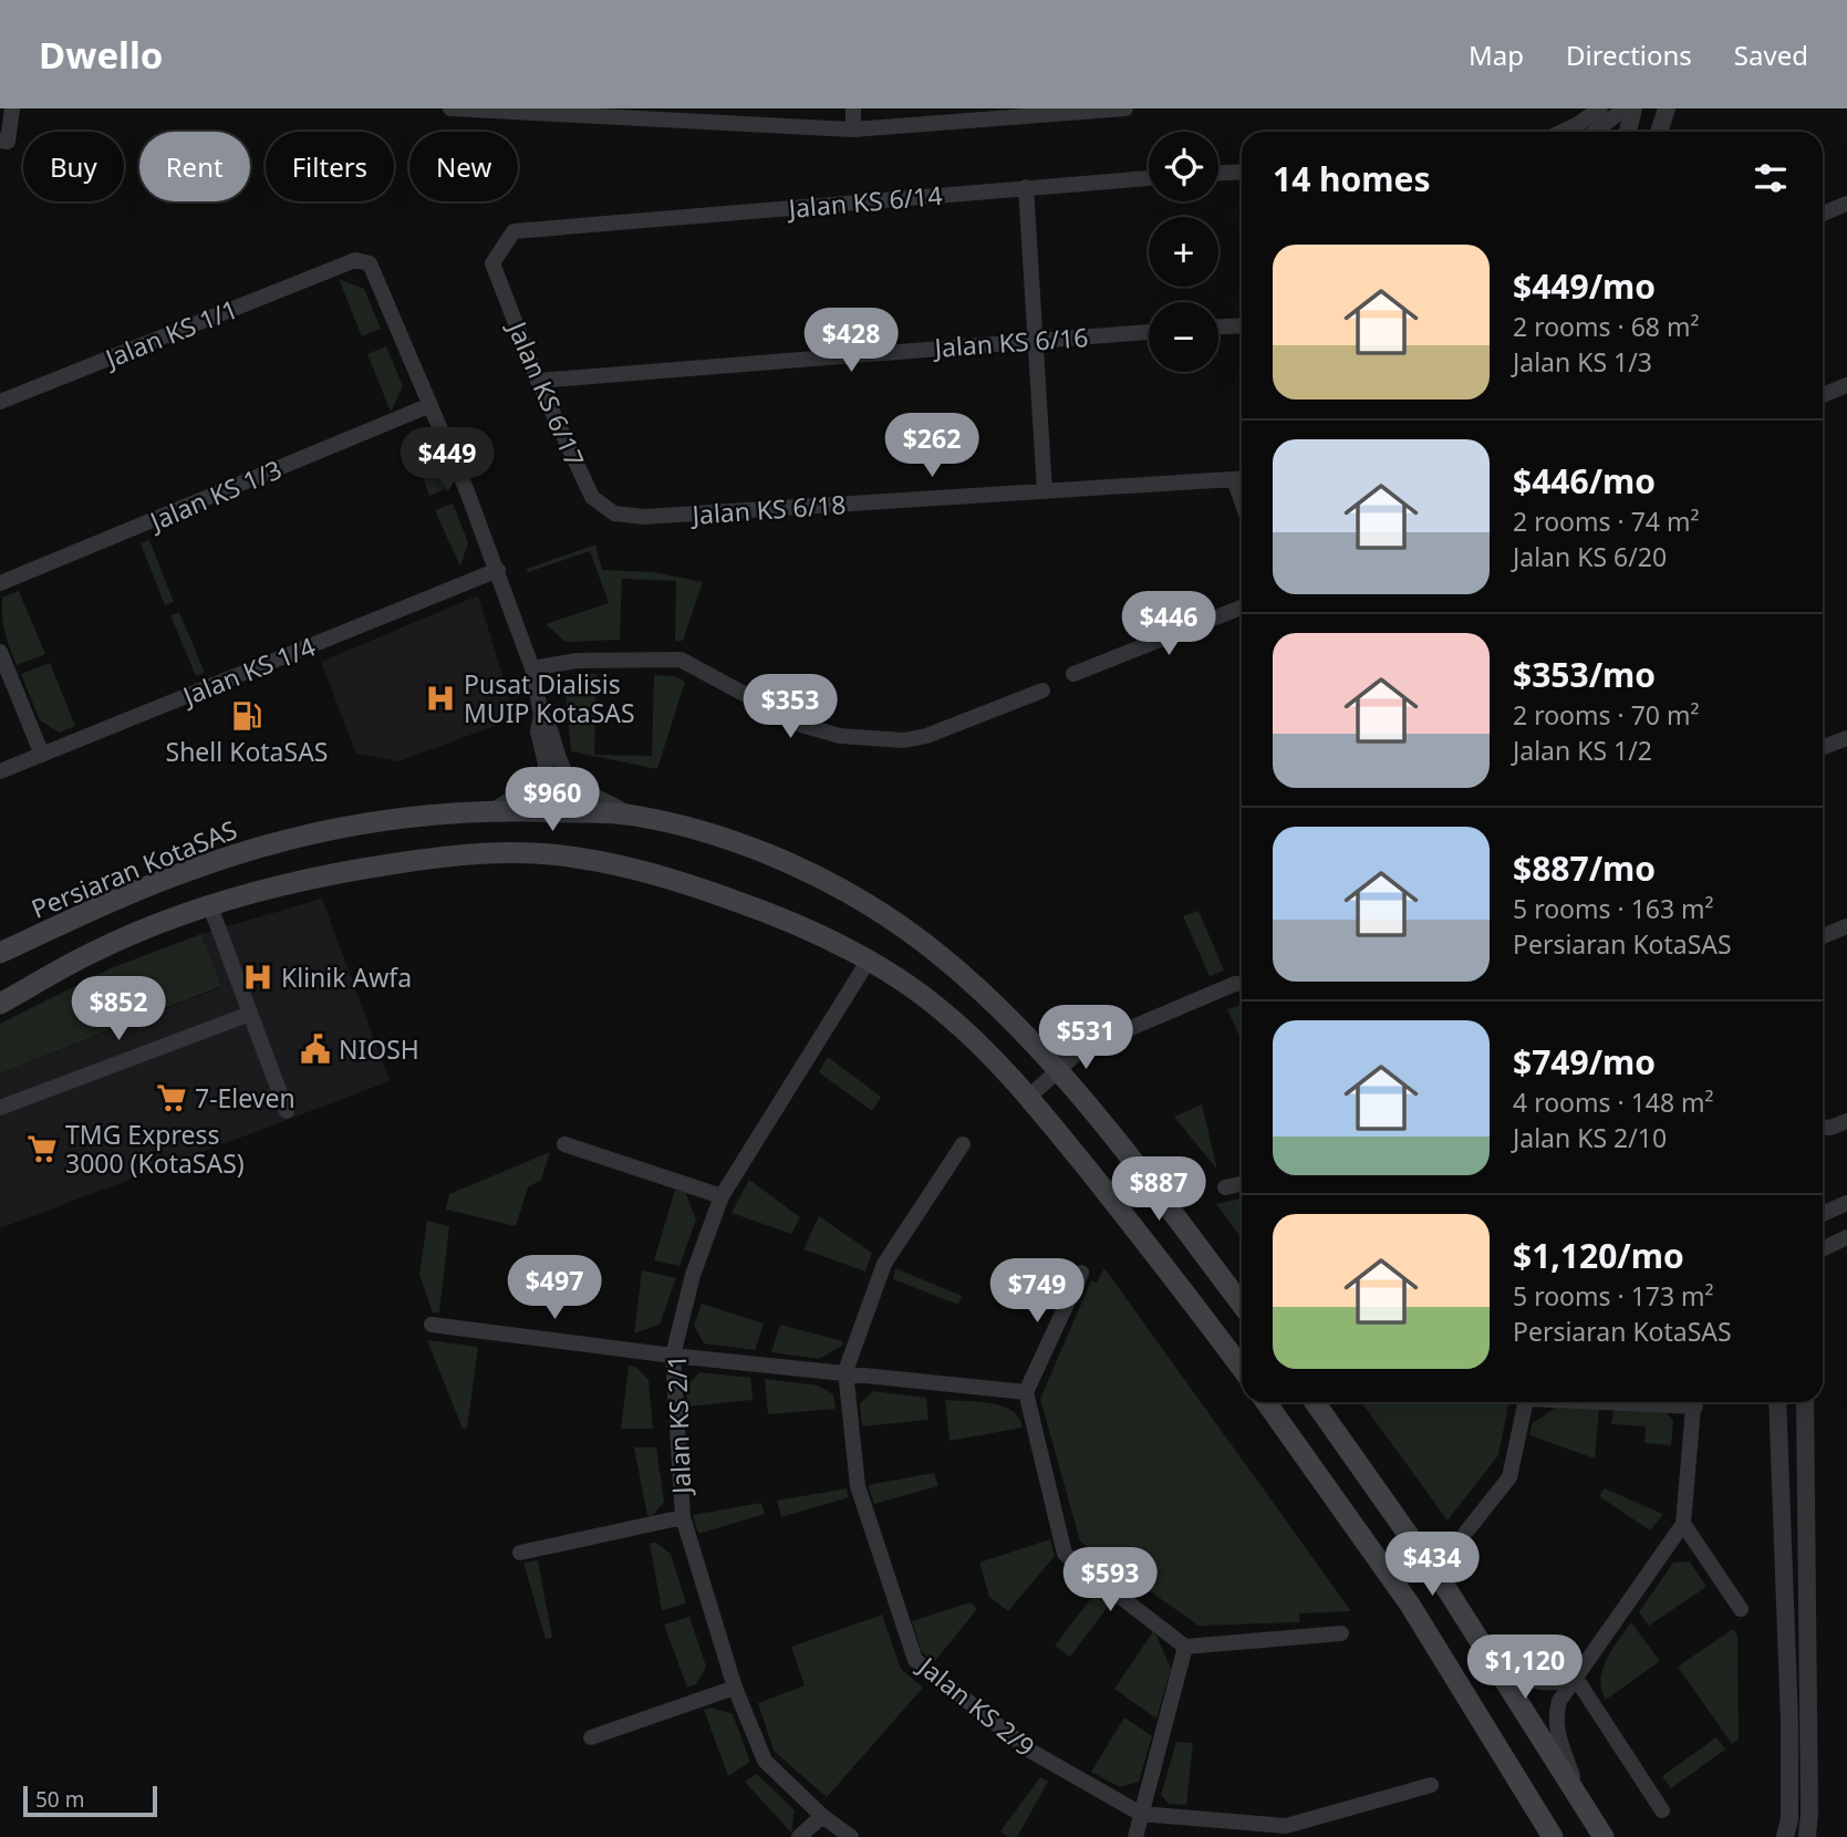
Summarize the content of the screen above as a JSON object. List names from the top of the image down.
{
  "streets": {
    "main road": ["Persiaran KotaSAS"],
    "street": [
      "Jalan KS 6/14",
      "Jalan KS 1/1",
      "Jalan KS 6/16",
      "Jalan KS 6/17",
      "Jalan KS 1/3",
      "Jalan KS 6/18",
      "Jalan KS 1/4",
      "Jalan KS 2/1",
      "Jalan KS 2/9"
    ]
  },
  "crossings": [
    ["Jalan KS 6/14", "Jalan KS 6/17"],
    ["Jalan KS 1/1", "Jalan KS 1/3"],
    ["Jalan KS 6/16", "Jalan KS 6/17"],
    ["Jalan KS 6/17", "Jalan KS 6/18"]
  ],
  "places": {
    "hospital": ["Pusat Dialisis MUIP KotaSAS", "Klinik Awfa"],
    "fuel station": ["Shell KotaSAS"],
    "public building": ["NIOSH"],
    "supermarket": ["7-Eleven", "TMG Express 3000 (KotaSAS)"]
  },
  "scale_bar": "50 m",
  "page": {
    "header": "Dwello",
    "nav": ["Map", "Directions", "Saved"],
    "map_buttons": ["+", "−"],
    "chip": [
      "Buy",
      "Rent",
      "Filters",
      "New"
    ],
    "heading": "14 homes",
    "list": [
      {
        "name": "$449/mo",
        "note": "2 rooms · 68 m² · Jalan KS 1/3"
      },
      {
        "name": "$446/mo",
        "note": "2 rooms · 74 m² · Jalan KS 6/20"
      },
      {
        "name": "$353/mo",
        "note": "2 rooms · 70 m² · Jalan KS 1/2"
      },
      {
        "name": "$887/mo",
        "note": "5 rooms · 163 m² · Persiaran KotaSAS"
      },
      {
        "name": "$749/mo",
        "note": "4 rooms · 148 m² · Jalan KS 2/10"
      },
      {
        "name": "$1,120/mo",
        "note": "5 rooms · 173 m² · Persiaran KotaSAS"
      }
    ],
    "price": [
      "$428",
      "$262",
      "$449",
      "$446",
      "$353",
      "$960",
      "$852",
      "$531",
      "$887",
      "$497",
      "$749",
      "$434",
      "$593",
      "$1,120"
    ],
    "scale": "50 m"
  }
}
